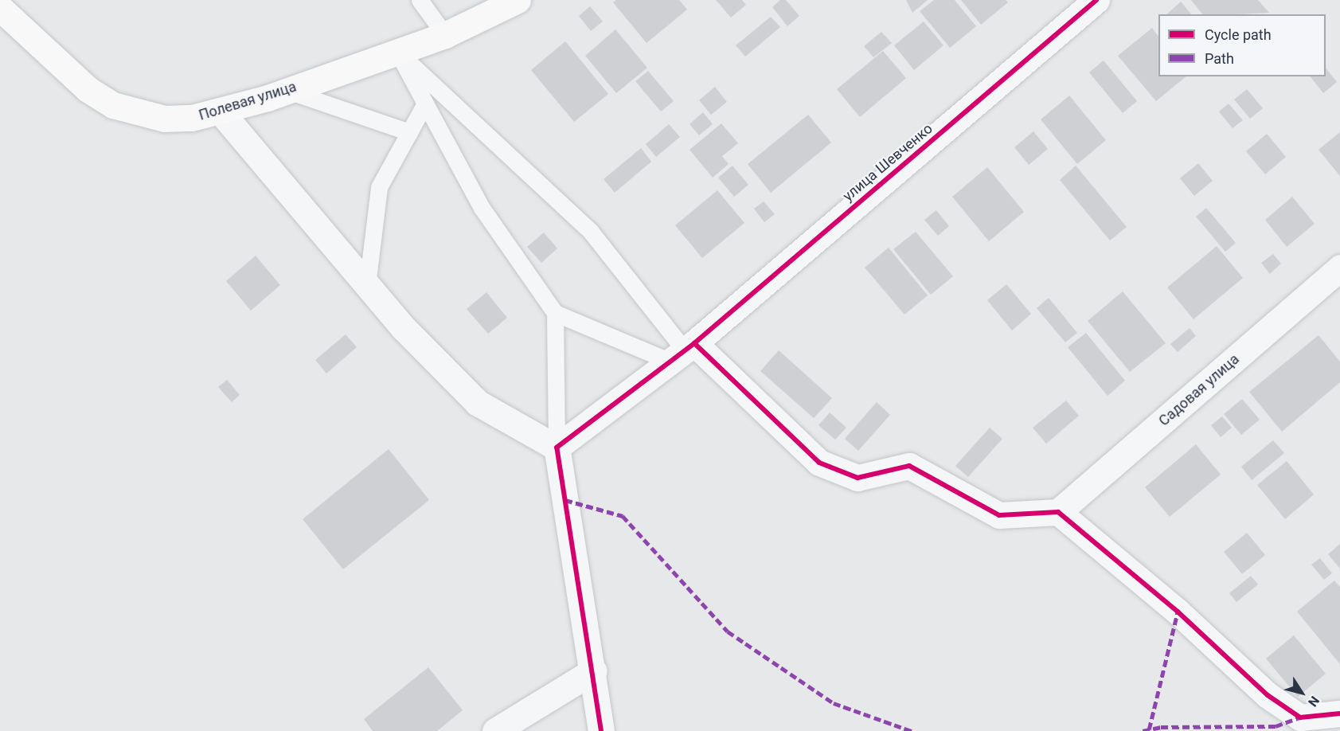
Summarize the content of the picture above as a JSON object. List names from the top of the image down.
{
  "streets": {
    "street": ["Полевая улица", "улица Шевченко", "Садовая улица"]
  },
  "legend": ["Cycle path", "Path"],
  "north": "bottom right"
}
